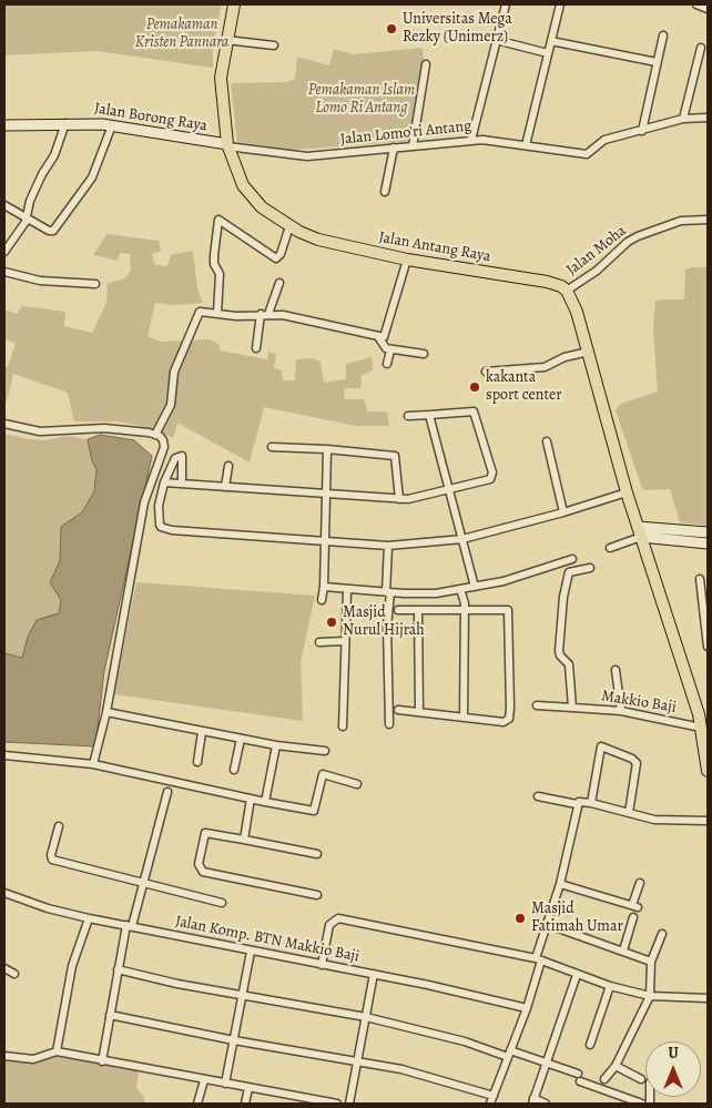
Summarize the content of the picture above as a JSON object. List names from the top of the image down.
{
  "streets": {
    "main road": ["Jalan Borong Raya", "Jalan Antang Raya"],
    "street": [
      "Jalan Lomo'ri Antang",
      "Jalan Moha",
      "Makkio Baji",
      "Jalan Komp. BTN Makkio Baji"
    ]
  },
  "crossings": [
    ["Jalan Borong Raya", "Jalan Lomo'ri Antang"],
    ["Jalan Borong Raya", "Jalan Antang Raya"],
    ["Jalan Lomo'ri Antang", "Jalan Antang Raya"],
    ["Jalan Antang Raya", "Jalan Moha"]
  ],
  "parks": ["Pemakaman Kristen Pannara", "Pemakaman Islam Lomo Ri Antang"],
  "places": [
    "Universitas Mega Rezky (Unimerz)",
    "kakanta sport center",
    "Masjid Nurul Hijrah",
    "Masjid Fatimah Umar"
  ],
  "north": "top"
}
